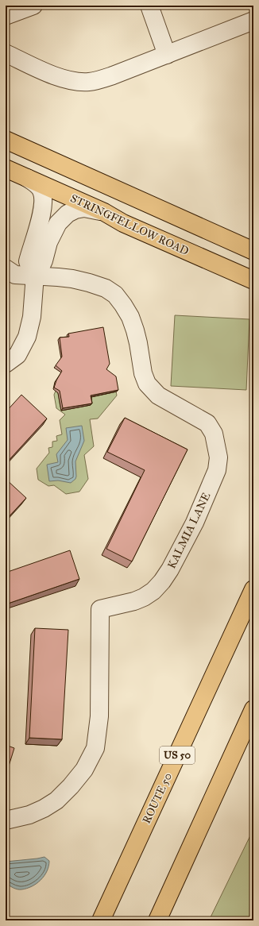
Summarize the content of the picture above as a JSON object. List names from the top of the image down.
{
  "streets": {
    "main road": ["STRINGFELLOW ROAD", "US 50", "ROUTE 50"],
    "street": ["KALMIA LANE"]
  }
}
